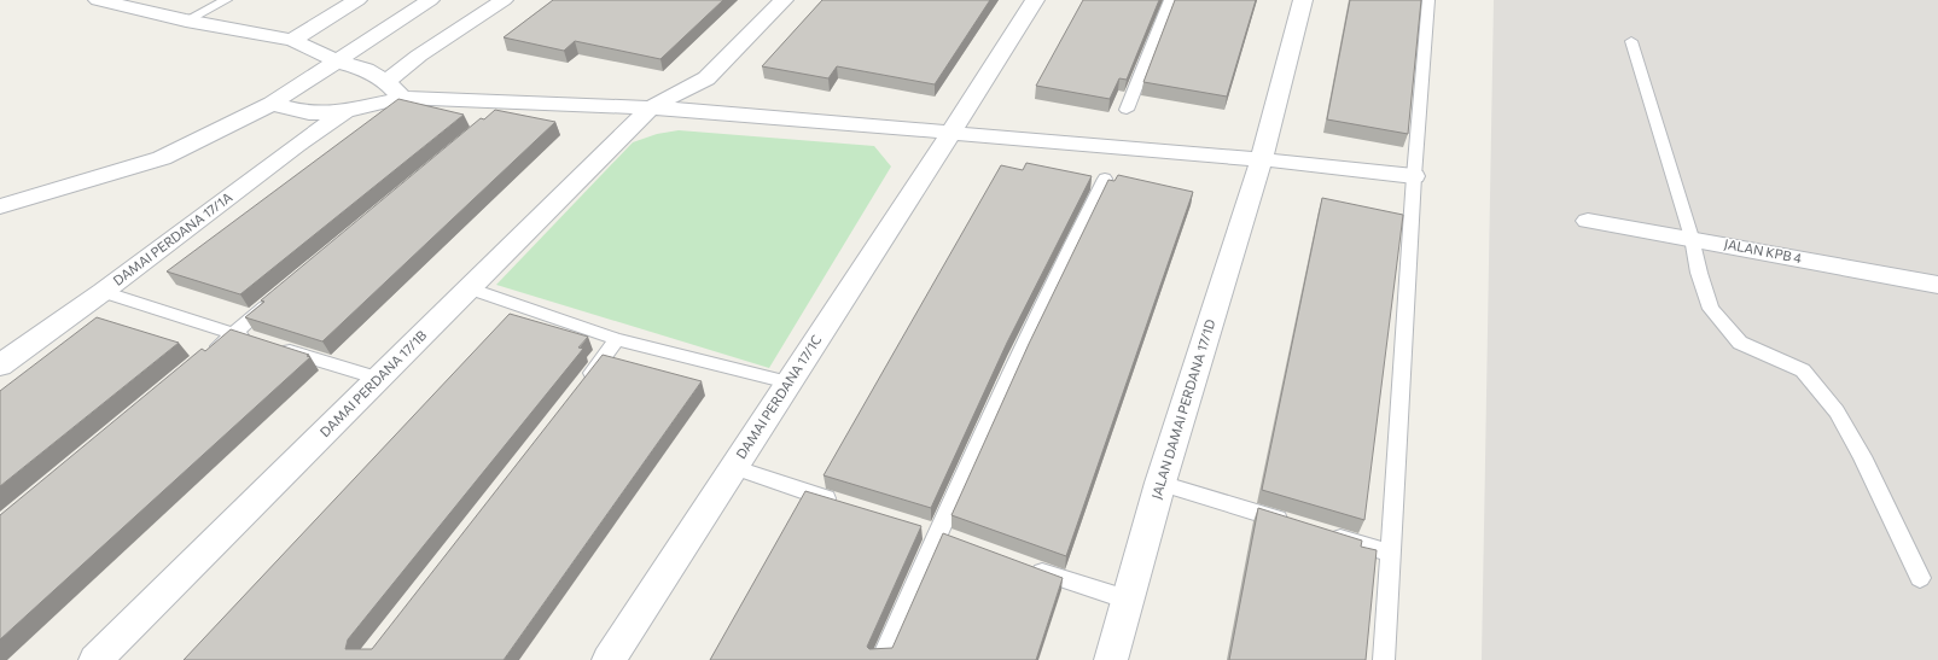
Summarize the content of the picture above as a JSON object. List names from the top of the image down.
{
  "streets": {
    "street": [
      "DAMAI PERDANA 17/1A",
      "JALAN KPB 4",
      "DAMAI PERDANA 17/1B",
      "DAMAI PERDANA 17/1C",
      "JALAN DAMAI PERDANA 17/1D"
    ]
  }
}
